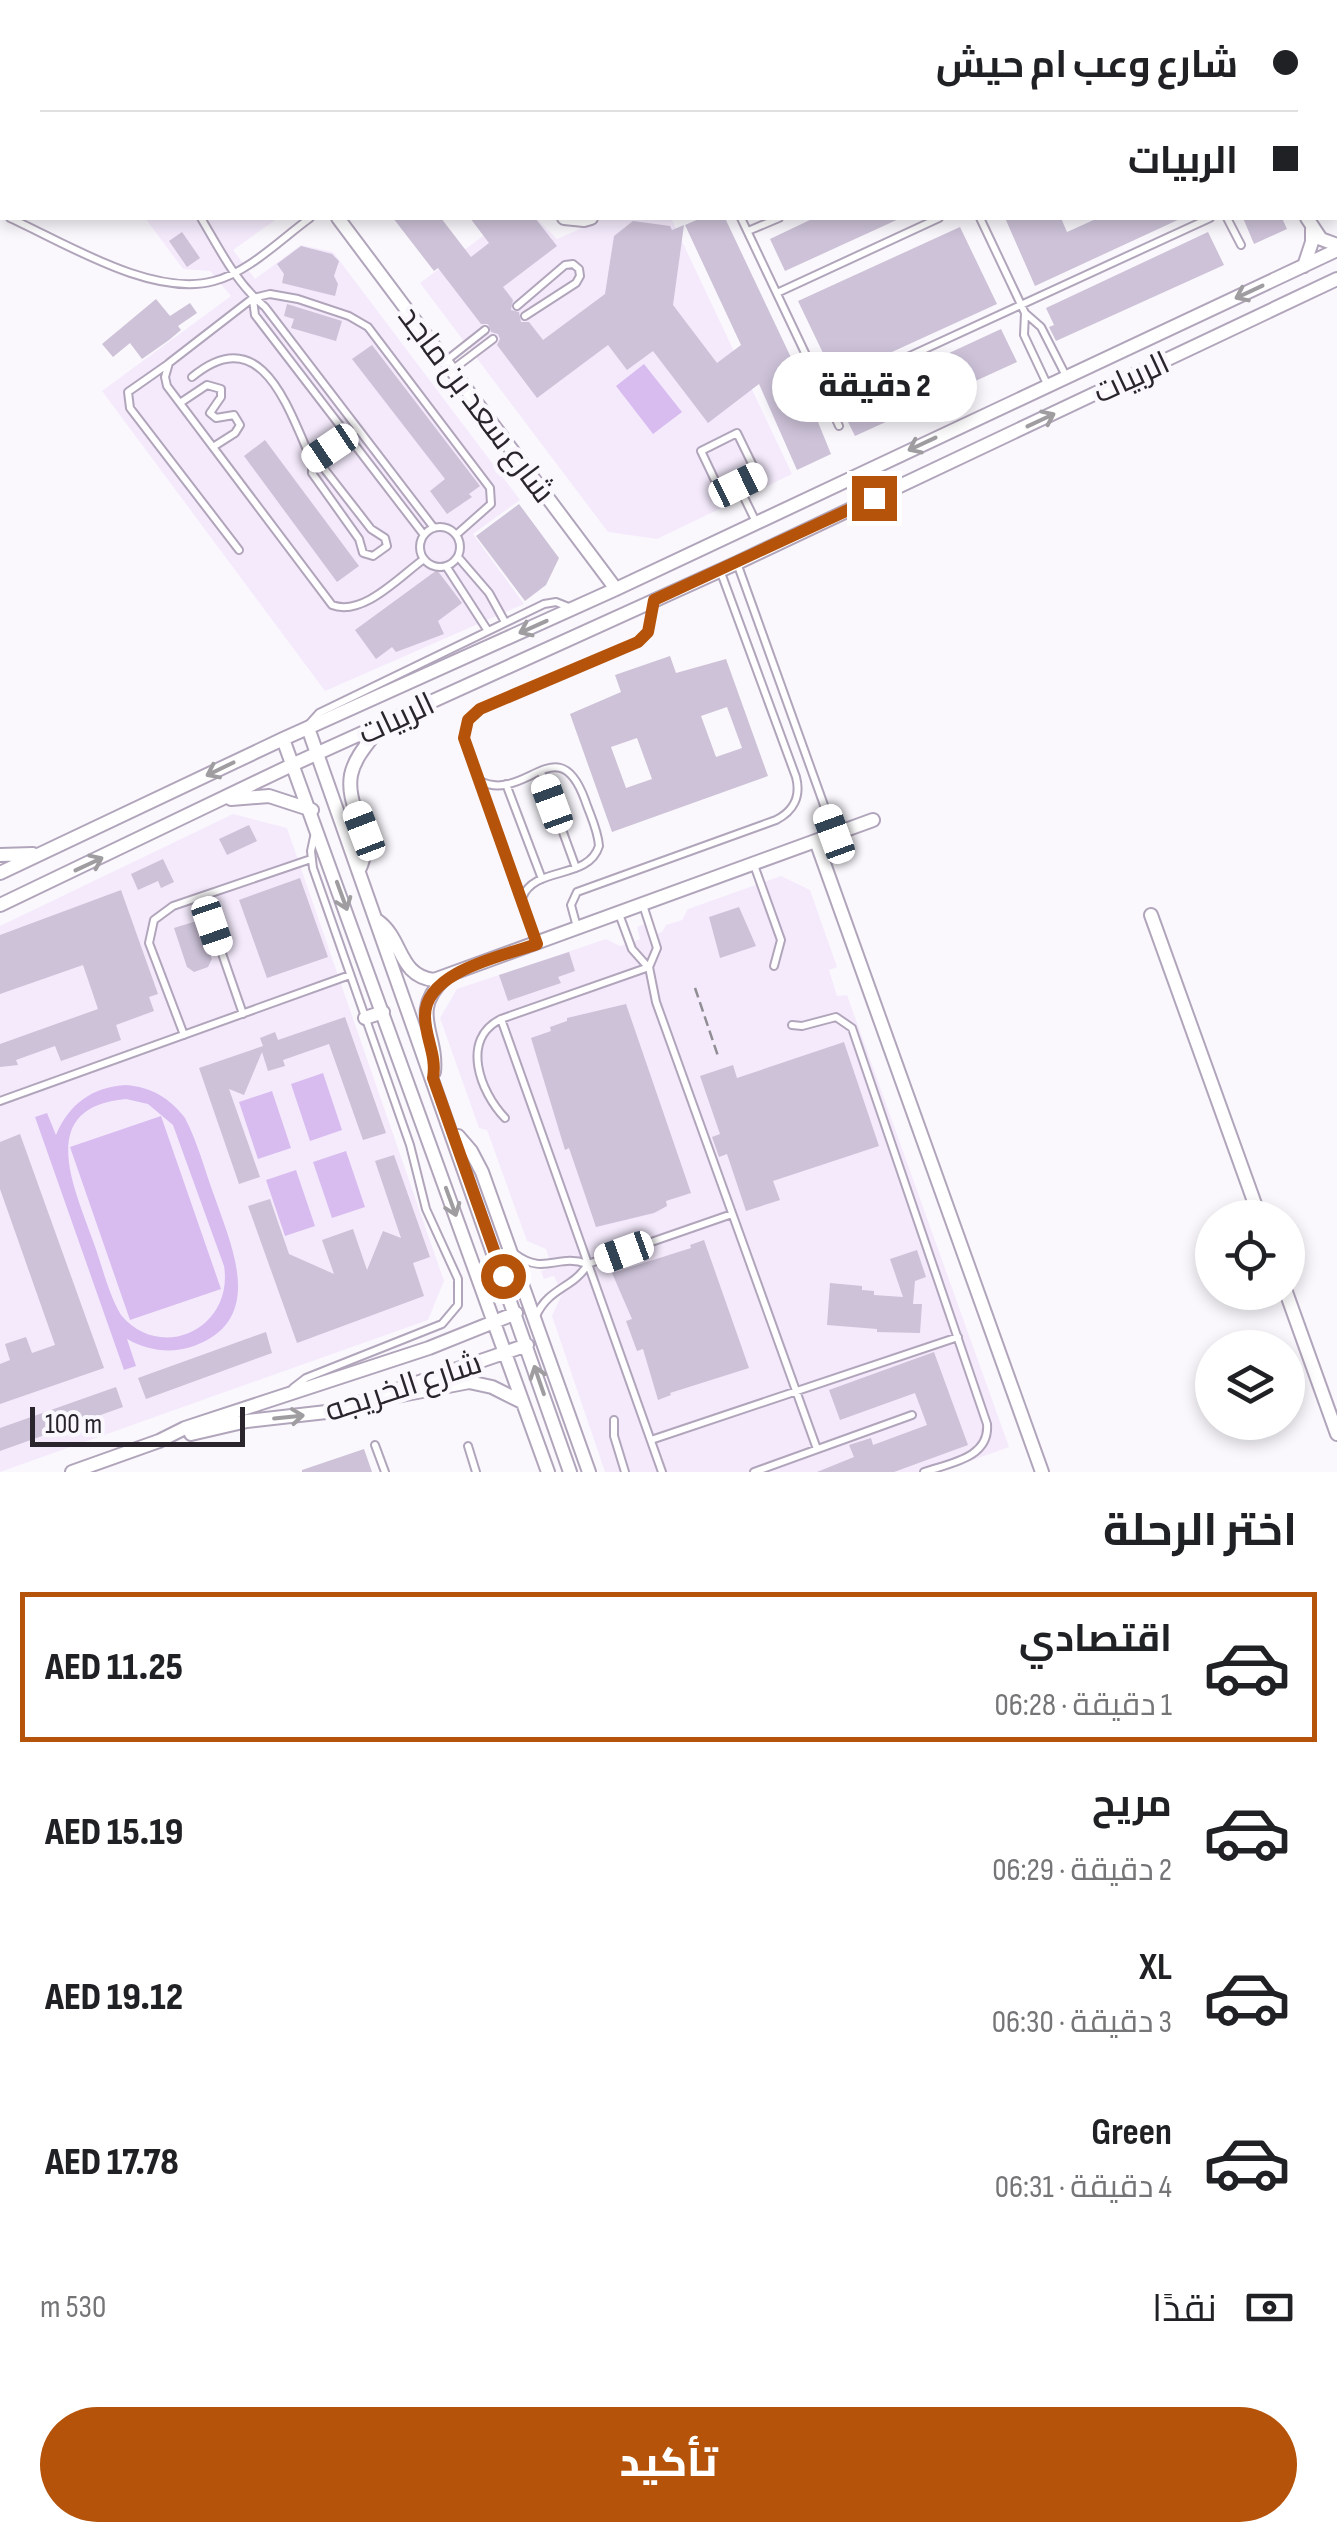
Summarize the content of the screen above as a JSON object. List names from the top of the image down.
{
  "streets": {
    "street": ["الربيات", "شارع سعد بن ماجد", "شارع الخريجه"]
  },
  "crossings": [
    ["الربيات", "شارع سعد بن ماجد"]
  ],
  "scale_bar": "100 m",
  "page": {
    "banner": ["شارع وعب ام حيش", "الربيات"],
    "bubble": "2 دقيقة",
    "scale": "100 m",
    "heading": "اختر الرحلة",
    "list": [
      {
        "name": "اقتصادي",
        "note": "1 دقيقة · 06:28",
        "value": "AED 11.25"
      },
      {
        "name": "مريح",
        "note": "2 دقيقة · 06:29",
        "value": "AED 15.19"
      },
      {
        "name": "XL",
        "note": "3 دقيقة · 06:30",
        "value": "AED 19.12"
      },
      {
        "name": "Green",
        "note": "4 دقيقة · 06:31",
        "value": "AED 17.78"
      }
    ],
    "pay": ["نقدًا", "530 m"],
    "buttons": "تأكيد"
  }
}
